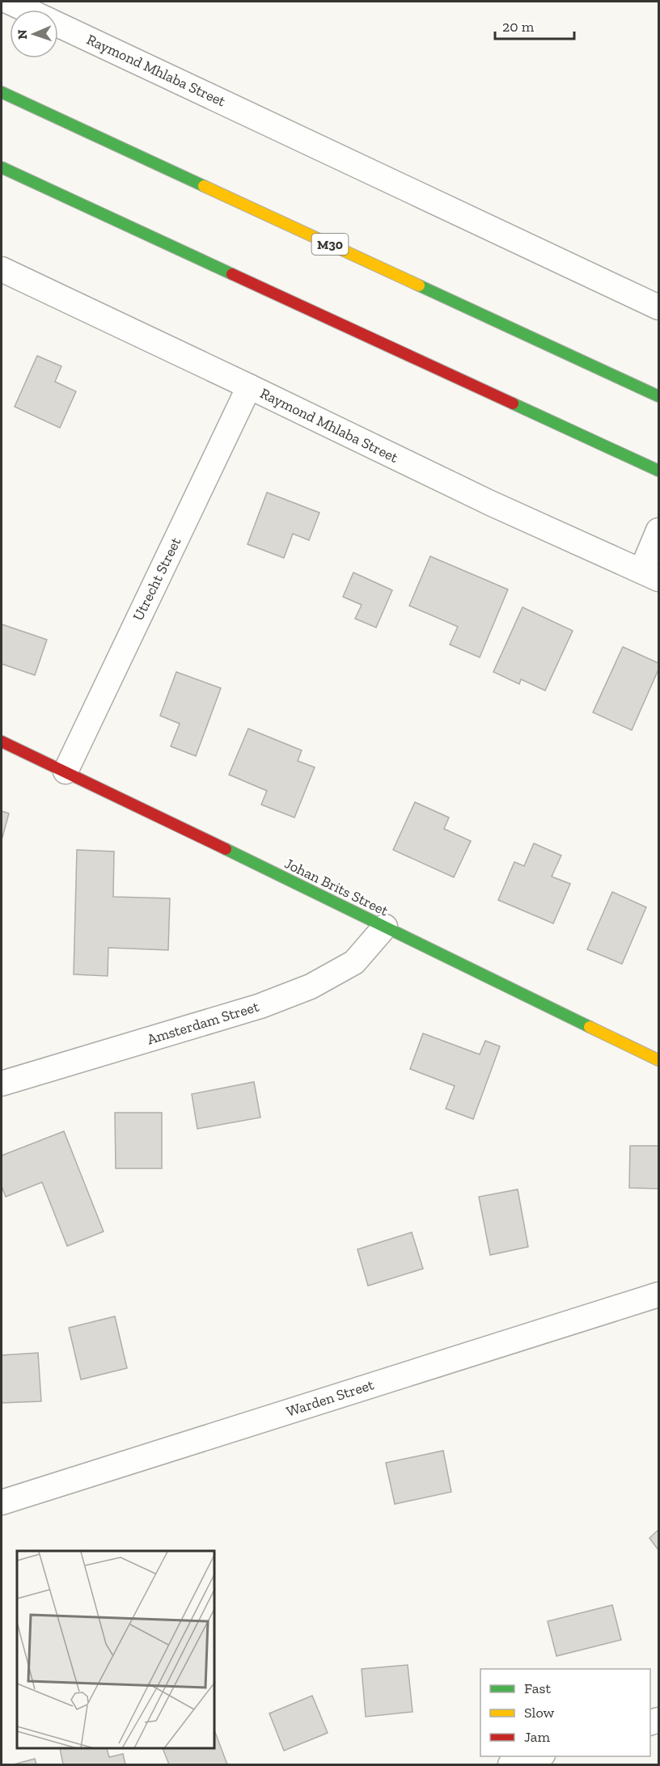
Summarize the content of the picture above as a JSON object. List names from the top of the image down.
{
  "streets": {
    "main road": ["M30", "Johan Brits Street"],
    "street": [
      "Raymond Mhlaba Street",
      "Utrecht Street",
      "Amsterdam Street",
      "Warden Street"
    ]
  },
  "crossings": [
    ["Raymond Mhlaba Street", "Utrecht Street"],
    ["Utrecht Street", "Johan Brits Street"],
    ["Johan Brits Street", "Amsterdam Street"]
  ],
  "legend": ["Fast", "Slow", "Jam"],
  "scale_bar": "20 m",
  "north": "left"
}
